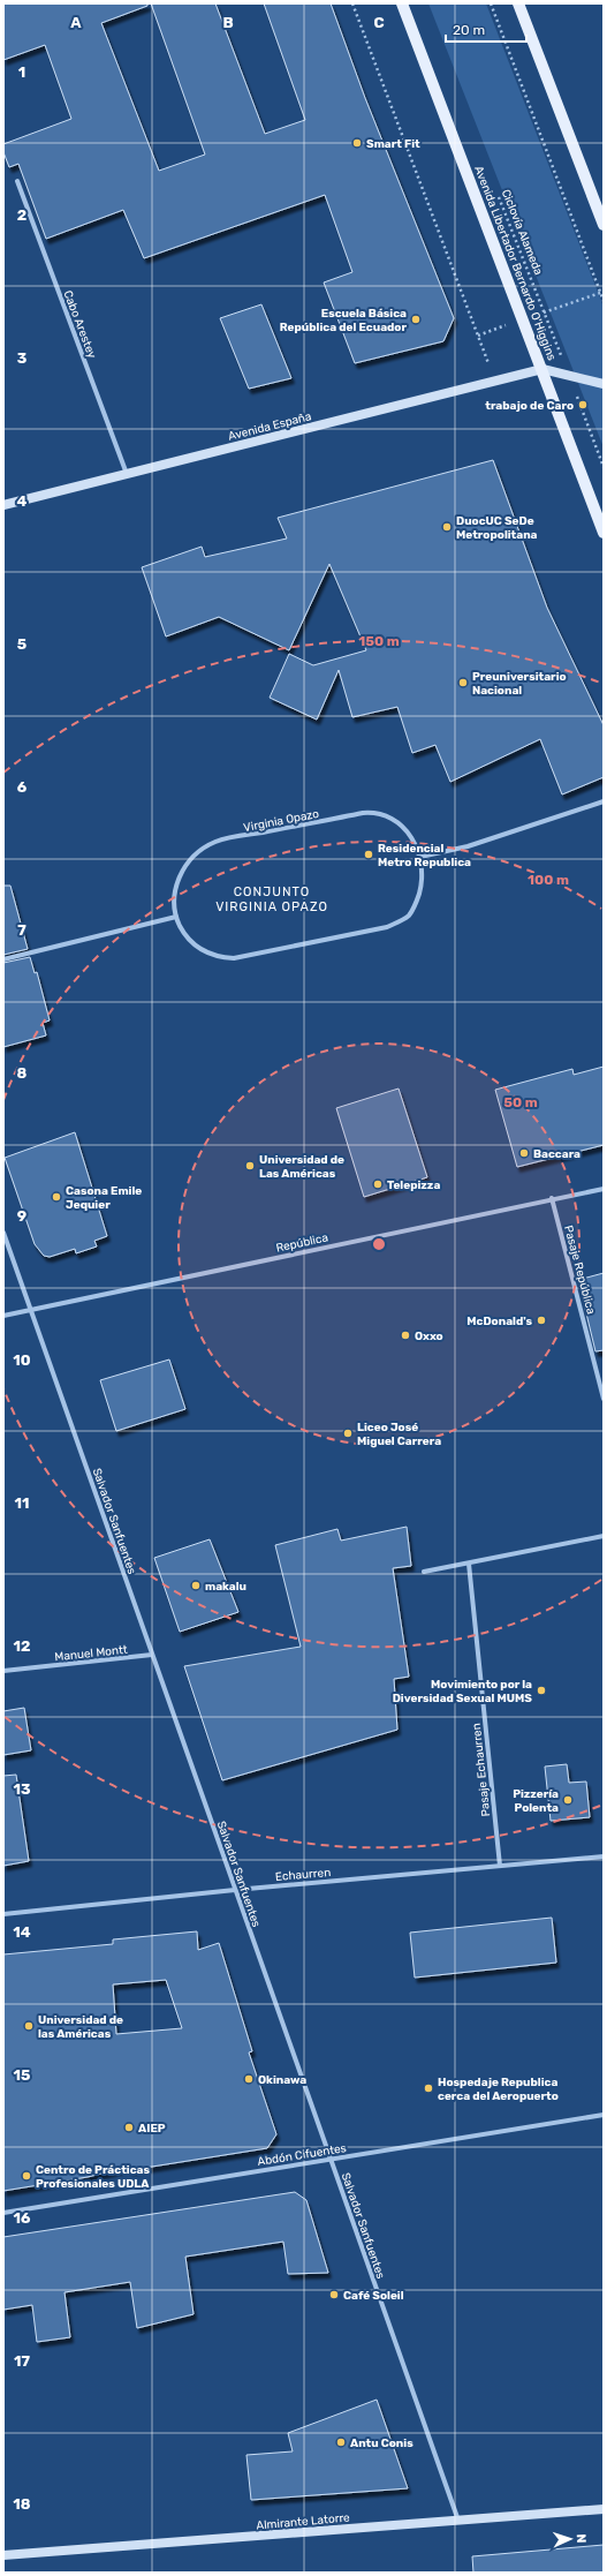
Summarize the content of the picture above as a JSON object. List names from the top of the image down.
{
  "streets": {
    "main road": ["Avenida Libertador Bernardo O'Higgins"],
    "street": [
      "Cabo Arestey",
      "Avenida España",
      "Virginia Opazo",
      "República",
      "Pasaje República",
      "Salvador Sanfuentes",
      "Manuel Montt",
      "Pasaje Echaurren",
      "Echaurren",
      "Abdón Cifuentes",
      "Almirante Latorre"
    ],
    "path": ["Ciclovía Alameda"]
  },
  "crossings": [
    ["Avenida Libertador Bernardo O'Higgins", "Avenida España"],
    ["Cabo Arestey", "Avenida España"],
    ["República", "Pasaje República"],
    ["República", "Salvador Sanfuentes"],
    ["Salvador Sanfuentes", "Manuel Montt"],
    ["Salvador Sanfuentes", "Echaurren"],
    ["Salvador Sanfuentes", "Abdón Cifuentes"],
    ["Salvador Sanfuentes", "Almirante Latorre"],
    ["Pasaje Echaurren", "Echaurren"]
  ],
  "districts": ["CONJUNTO VIRGINIA OPAZO"],
  "places": [
    "Smart Fit",
    "Escuela Básica República del Ecuador",
    "trabajo de Caro",
    "DuocUC SeDe Metropolitana",
    "Preuniversitario Nacional",
    "Residencial Metro Republica",
    "Baccara",
    "Universidad de Las Américas",
    "Telepizza",
    "Casona Emile Jequier",
    "McDonald's",
    "Oxxo",
    "Liceo José Miguel Carrera",
    "makalu",
    "Movimiento por la Diversidad Sexual MUMS",
    "Pizzería Polenta",
    "Universidad de las Américas",
    "Okinawa",
    "Hospedaje Republica cerca del Aeropuerto",
    "AIEP",
    "Centro de Prácticas Profesionales UDLA",
    "Café Soleil",
    "Antu Conis"
  ],
  "scale_bar": "20 m",
  "north": "right",
  "grid": {
    "columns": ["A", "B", "C"],
    "rows": [
      "1",
      "2",
      "3",
      "4",
      "5",
      "6",
      "7",
      "8",
      "9",
      "10",
      "11",
      "12",
      "13",
      "14",
      "15",
      "16",
      "17",
      "18"
    ]
  },
  "rings": ["150 m", "100 m", "50 m"]
}
